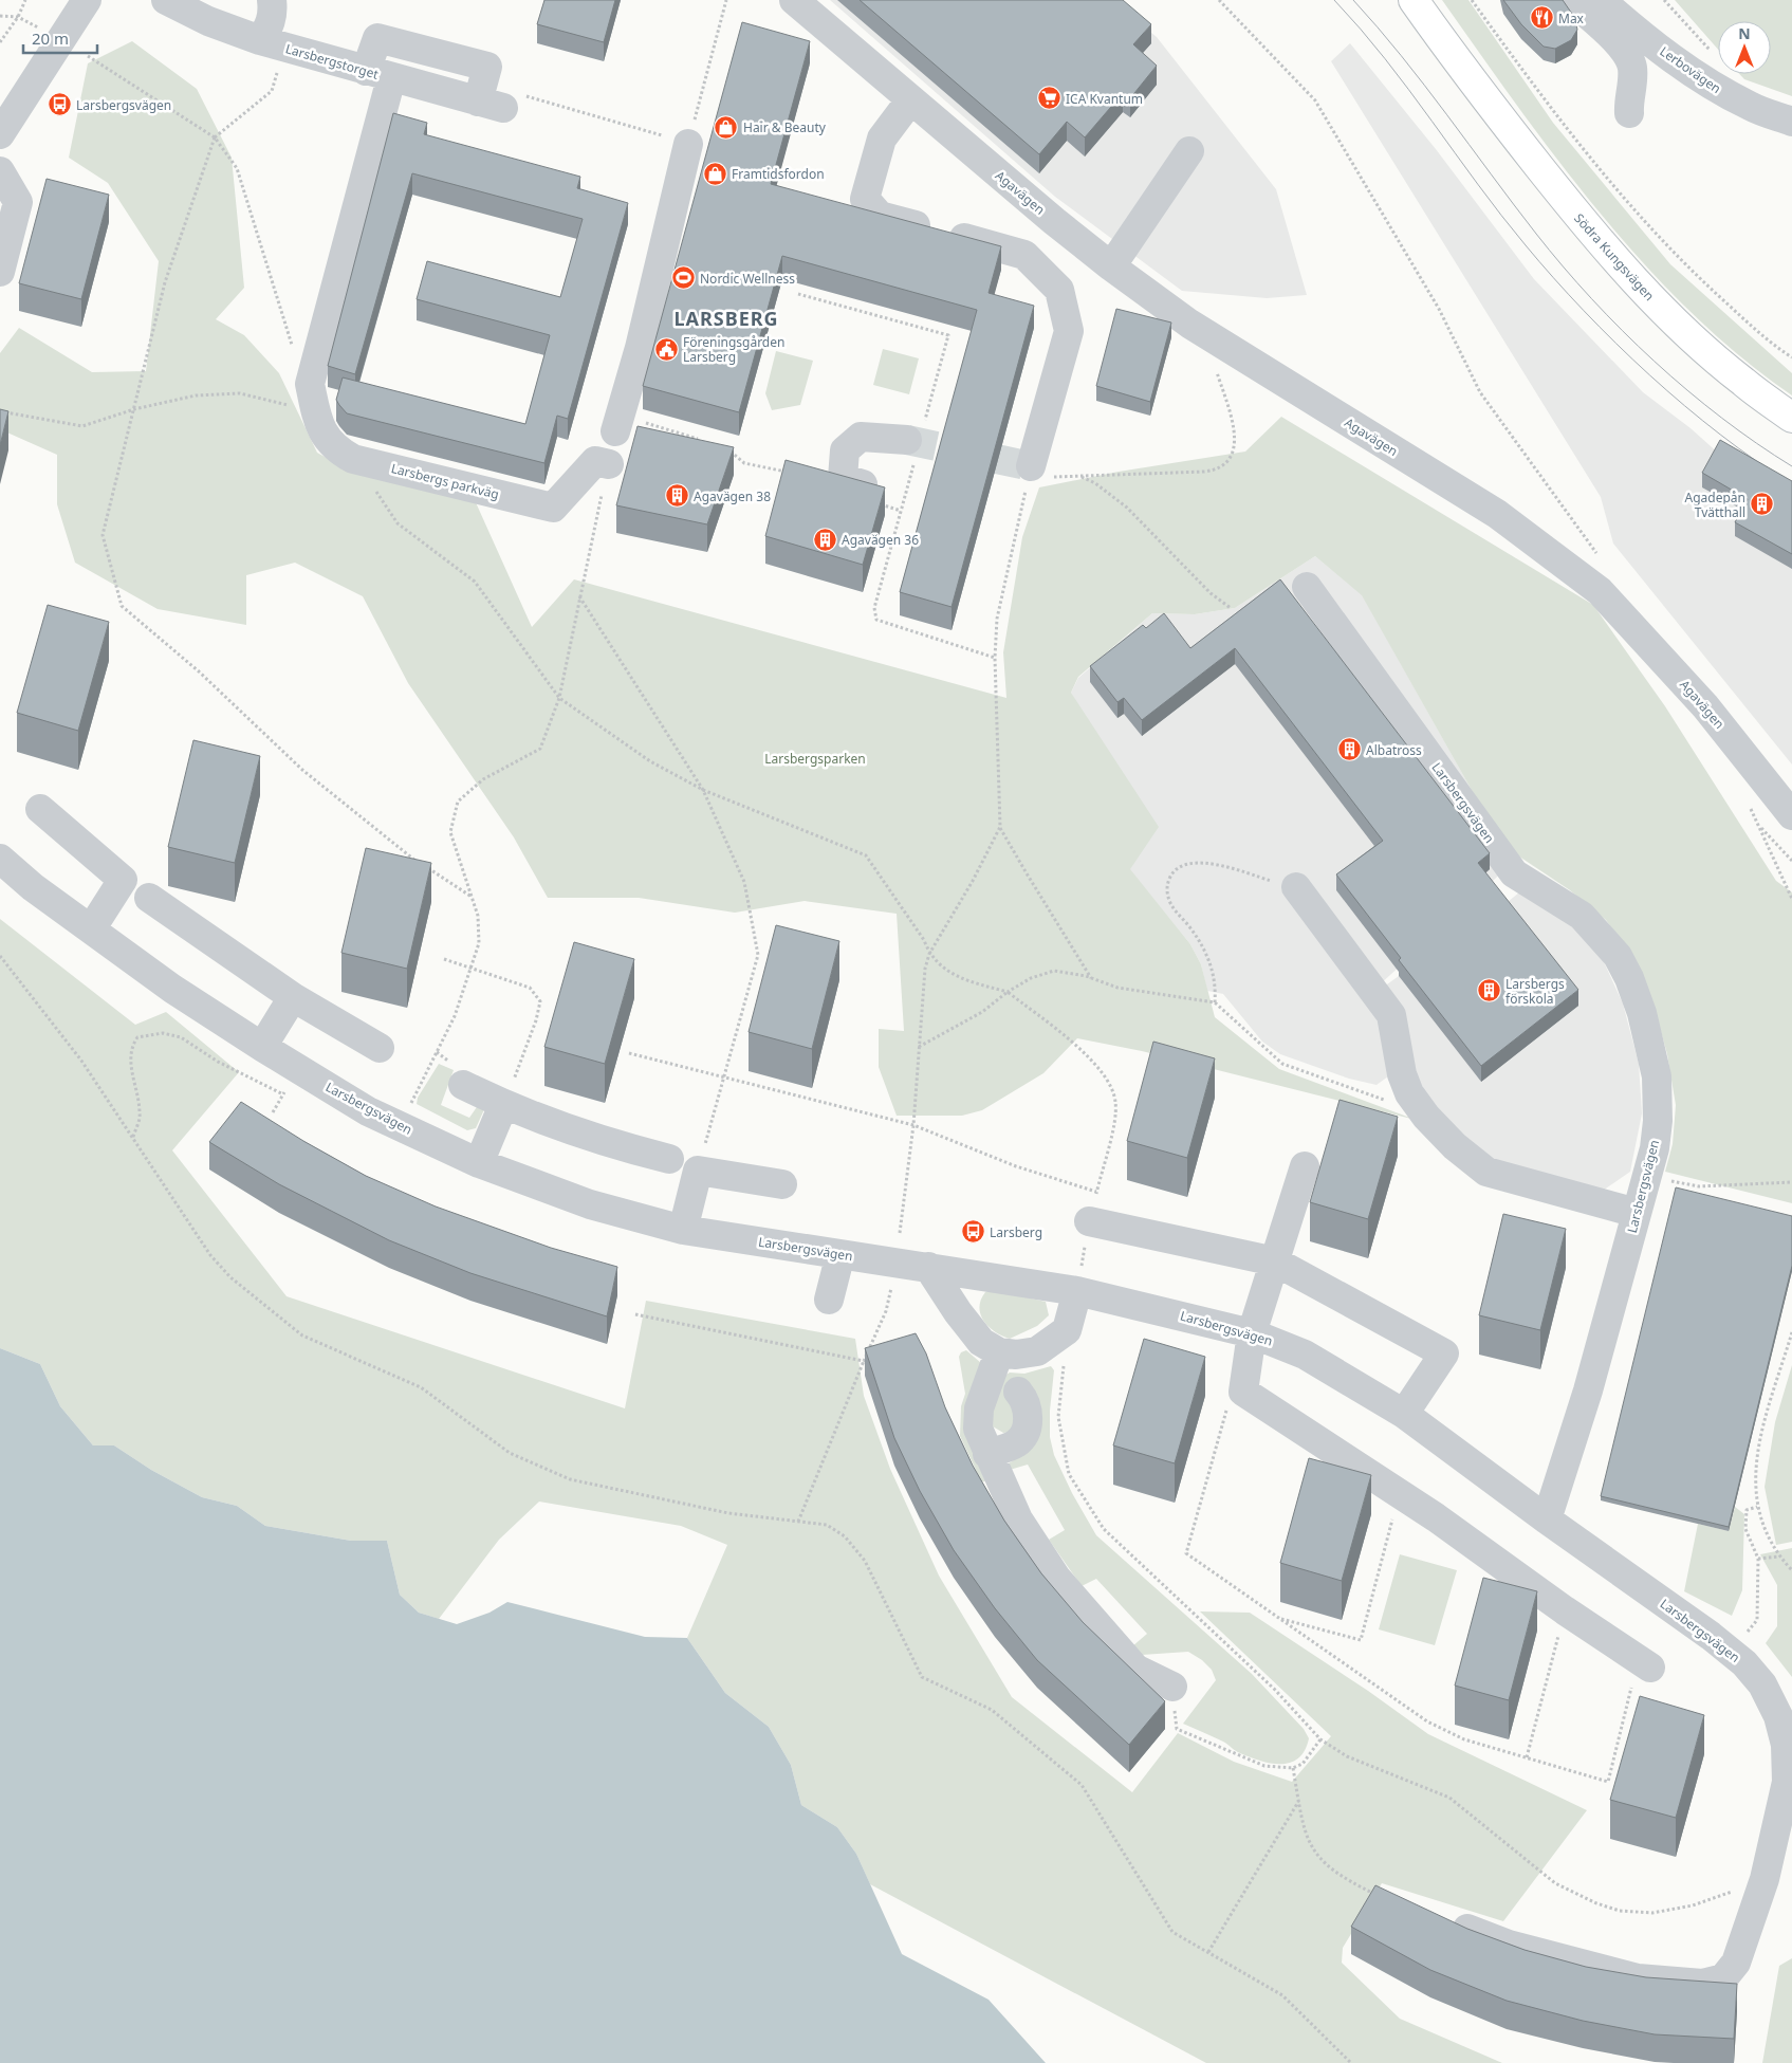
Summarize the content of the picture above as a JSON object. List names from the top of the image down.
{
  "streets": {
    "main road": ["Södra Kungsvägen"],
    "street": [
      "Larsbergstorget",
      "Lerbovägen",
      "Agavägen",
      "Larsbergs parkväg",
      "Larsbergsvägen"
    ]
  },
  "crossings": [
    ["Larsbergstorget", "Larsbergs parkväg"]
  ],
  "districts": ["LARSBERG"],
  "parks": ["Larsbergsparken"],
  "places": {
    "restaurant": ["Max"],
    "supermarket": ["ICA Kvantum"],
    "bus stop": ["Larsbergsvägen", "Larsberg"],
    "shop": ["Hair & Beauty", "Framtidsfordon"],
    "sports": ["Nordic Wellness"],
    "public building": ["Föreningsgården Larsberg"],
    "building": [
      "Agavägen 38",
      "Agadepån Tvätthall",
      "Agavägen 36",
      "Albatross",
      "Larsbergs förskola"
    ]
  },
  "scale_bar": "20 m",
  "north": "top"
}
